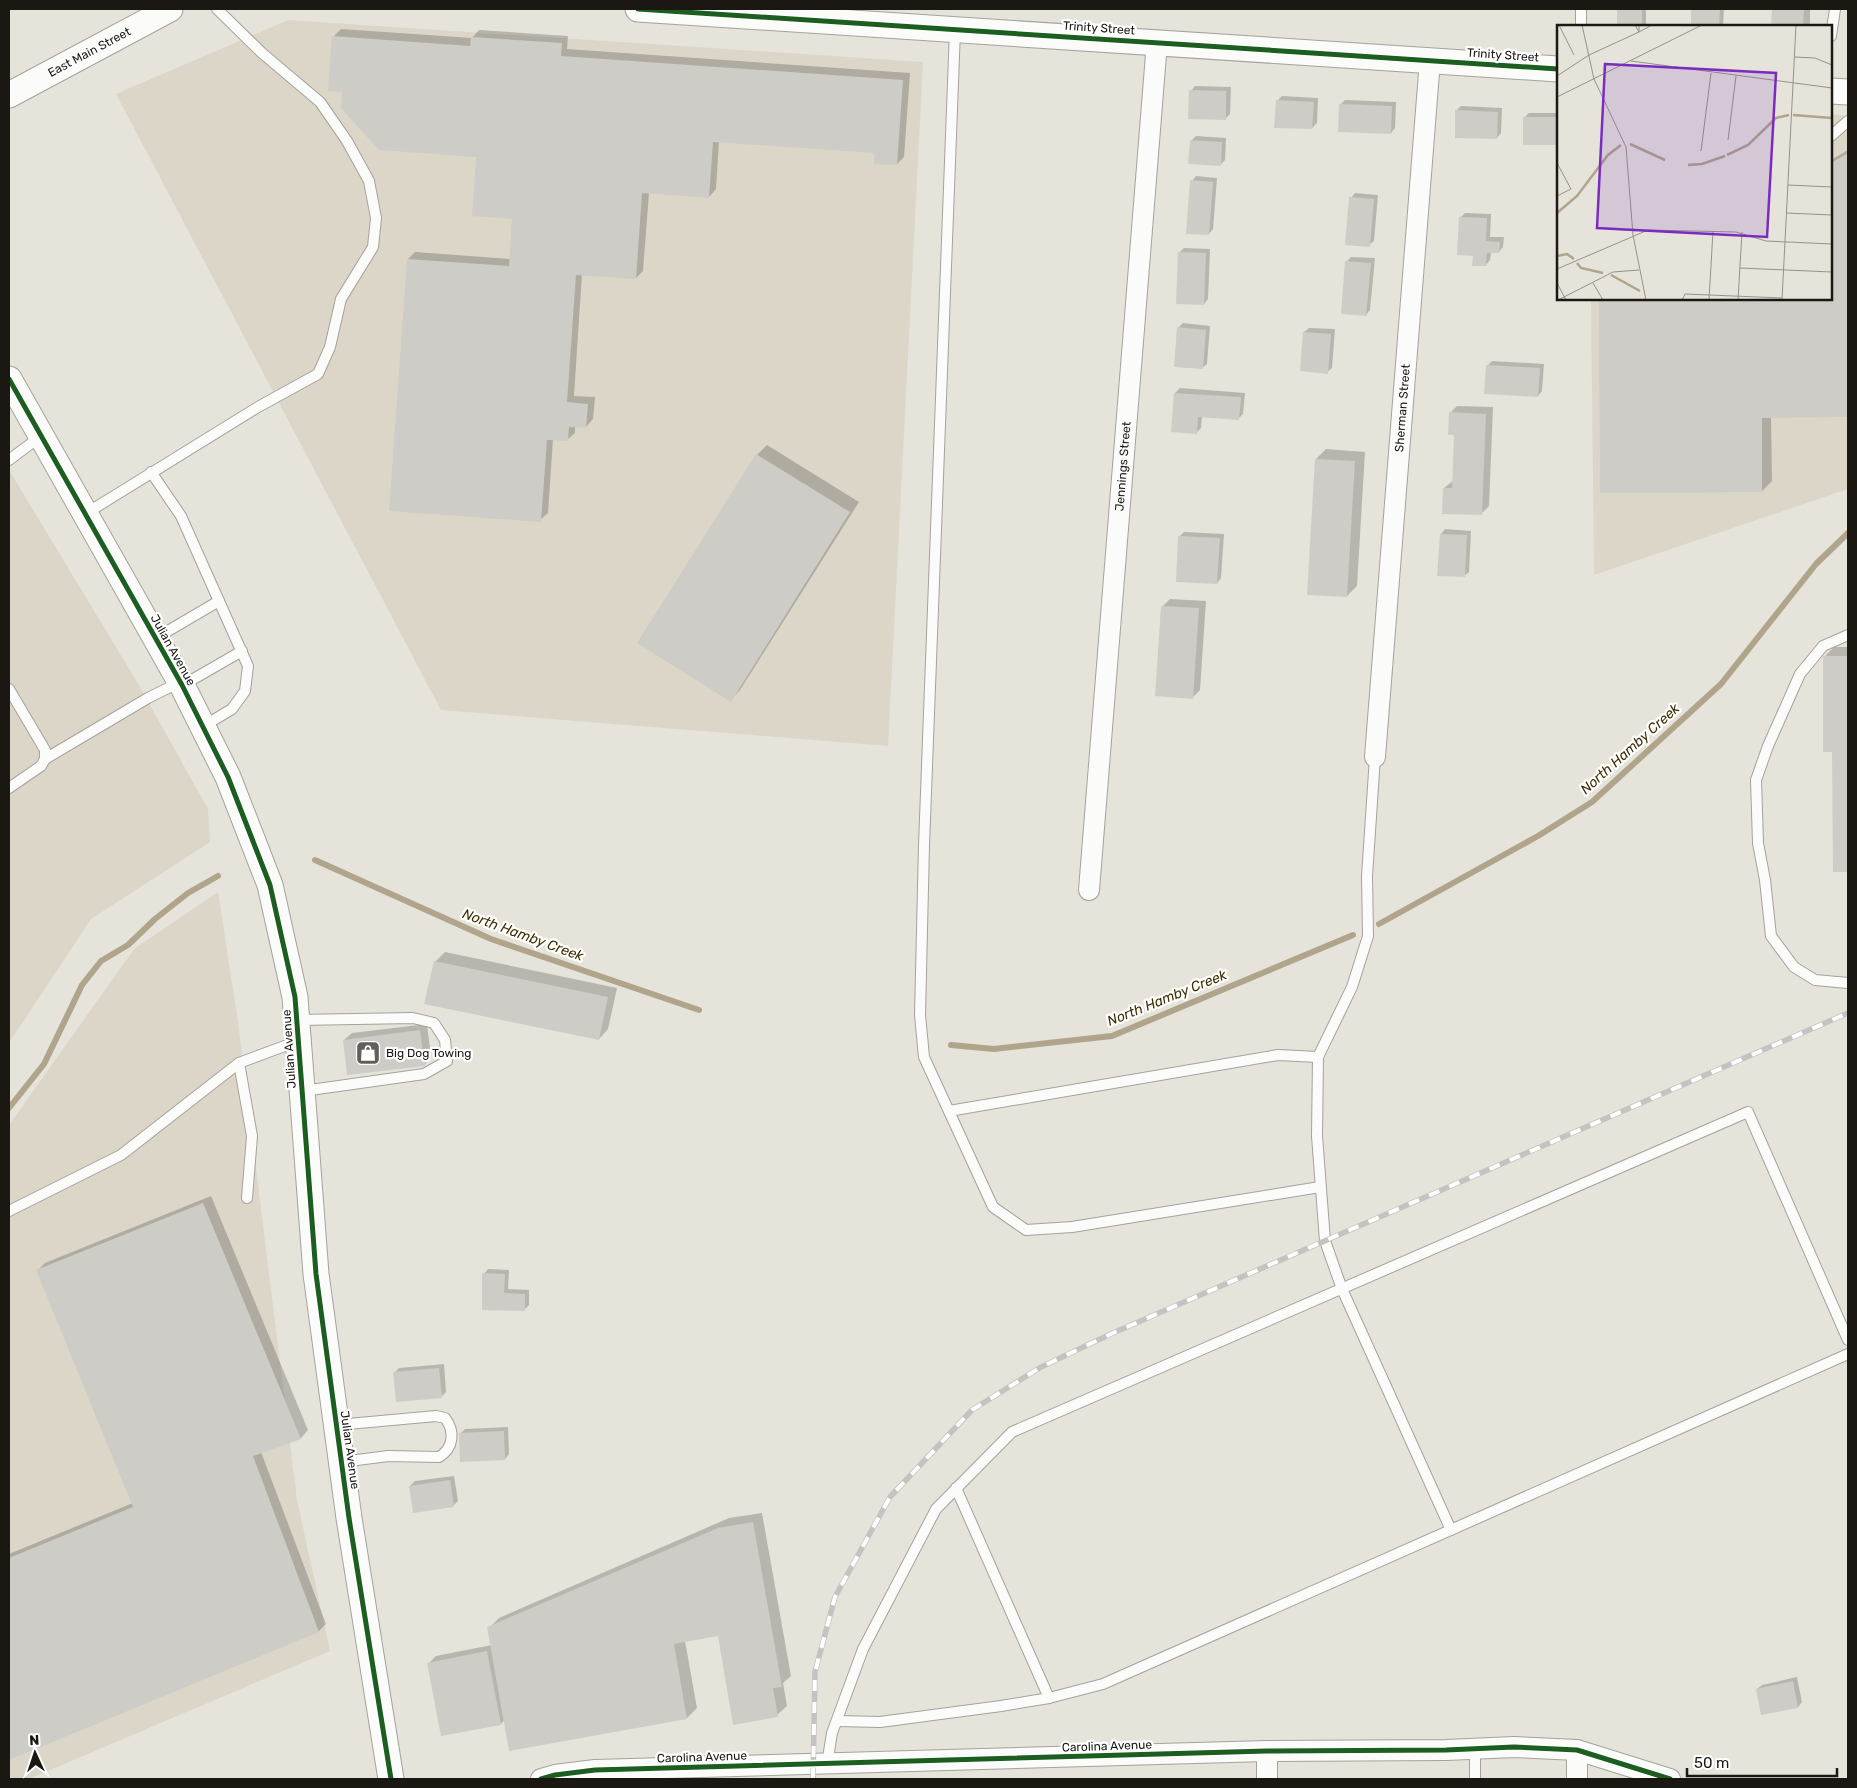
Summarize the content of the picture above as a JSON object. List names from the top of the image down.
{
  "streets": {
    "street": [
      "Trinity Street",
      "East Main Street",
      "Sherman Street",
      "Jennings Street",
      "Julian Avenue",
      "Carolina Avenue"
    ]
  },
  "crossings": [
    ["Trinity Street", "Sherman Street"],
    ["Trinity Street", "Jennings Street"]
  ],
  "water": ["North Hamby Creek"],
  "places": {
    "shop": ["Big Dog Towing"]
  },
  "scale_bar": "50 m",
  "north": "top"
}
